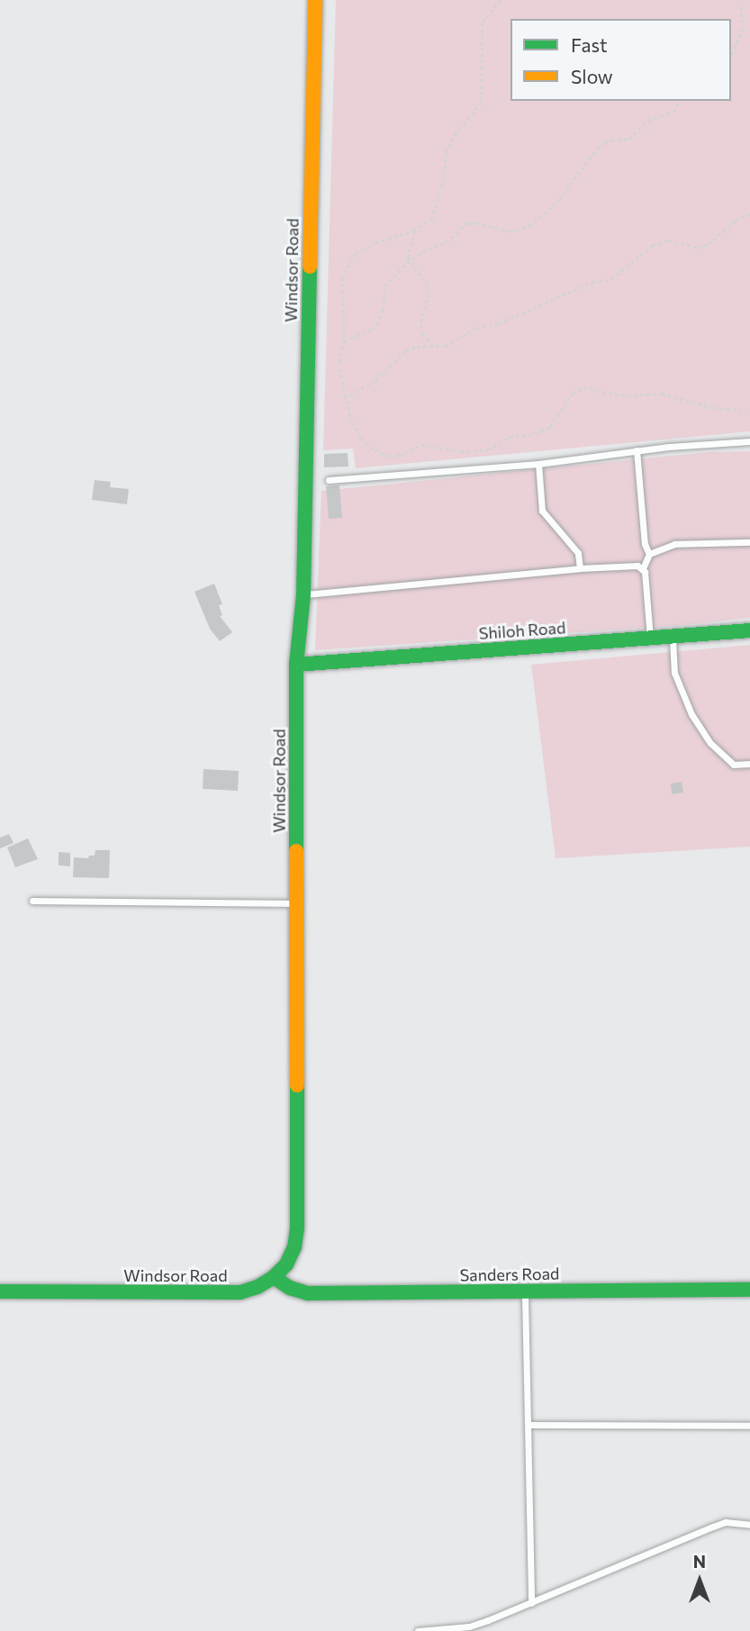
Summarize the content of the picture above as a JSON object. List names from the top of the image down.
{
  "streets": {
    "main road": ["Windsor Road", "Shiloh Road", "Sanders Road"]
  },
  "crossings": [
    ["Windsor Road", "Shiloh Road"],
    ["Windsor Road", "Sanders Road"]
  ],
  "legend": ["Fast", "Slow"],
  "north": "top"
}
